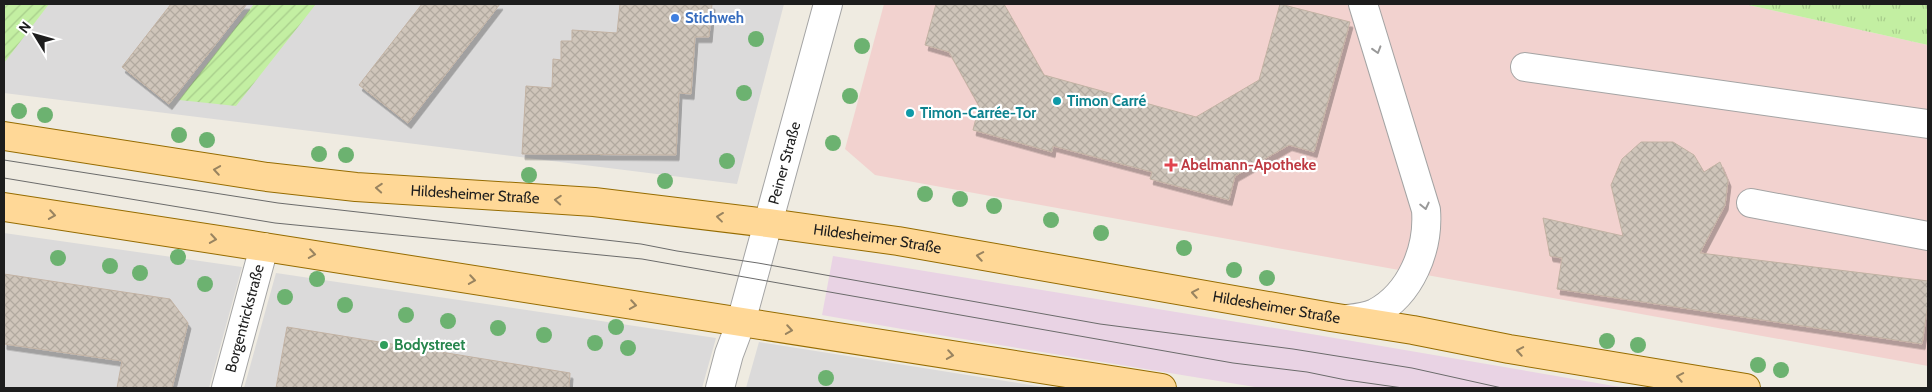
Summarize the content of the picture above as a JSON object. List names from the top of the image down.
{
  "streets": {
    "main road": ["Hildesheimer Straße"],
    "street": ["Peiner Straße", "Borgentrickstraße"]
  },
  "crossings": [
    ["Peiner Straße", "Hildesheimer Straße"]
  ],
  "places": {
    "other": [
      "Stichweh",
      "Timon Carré",
      "Timon-Carrée-Tor",
      "Bodystreet"
    ],
    "health": ["Abelmann-Apotheke"]
  },
  "north": "top left"
}
